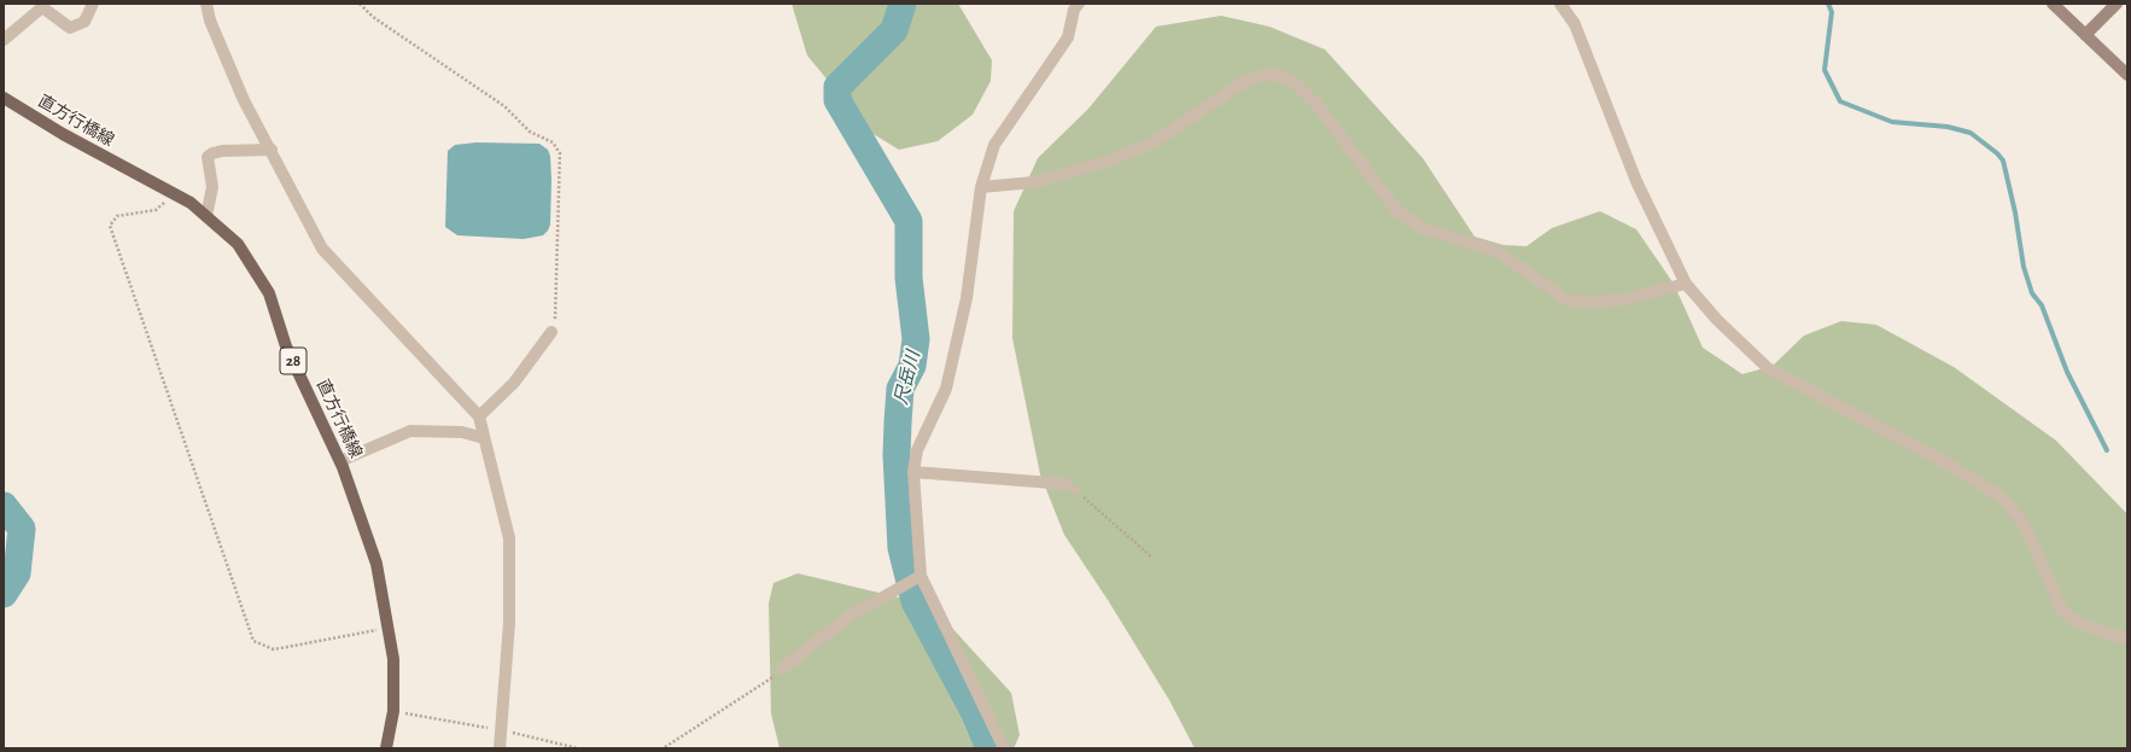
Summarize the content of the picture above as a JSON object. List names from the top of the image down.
{
  "streets": {
    "main road": ["直方行橋線", "28"]
  },
  "water": ["尺岳川"]
}
